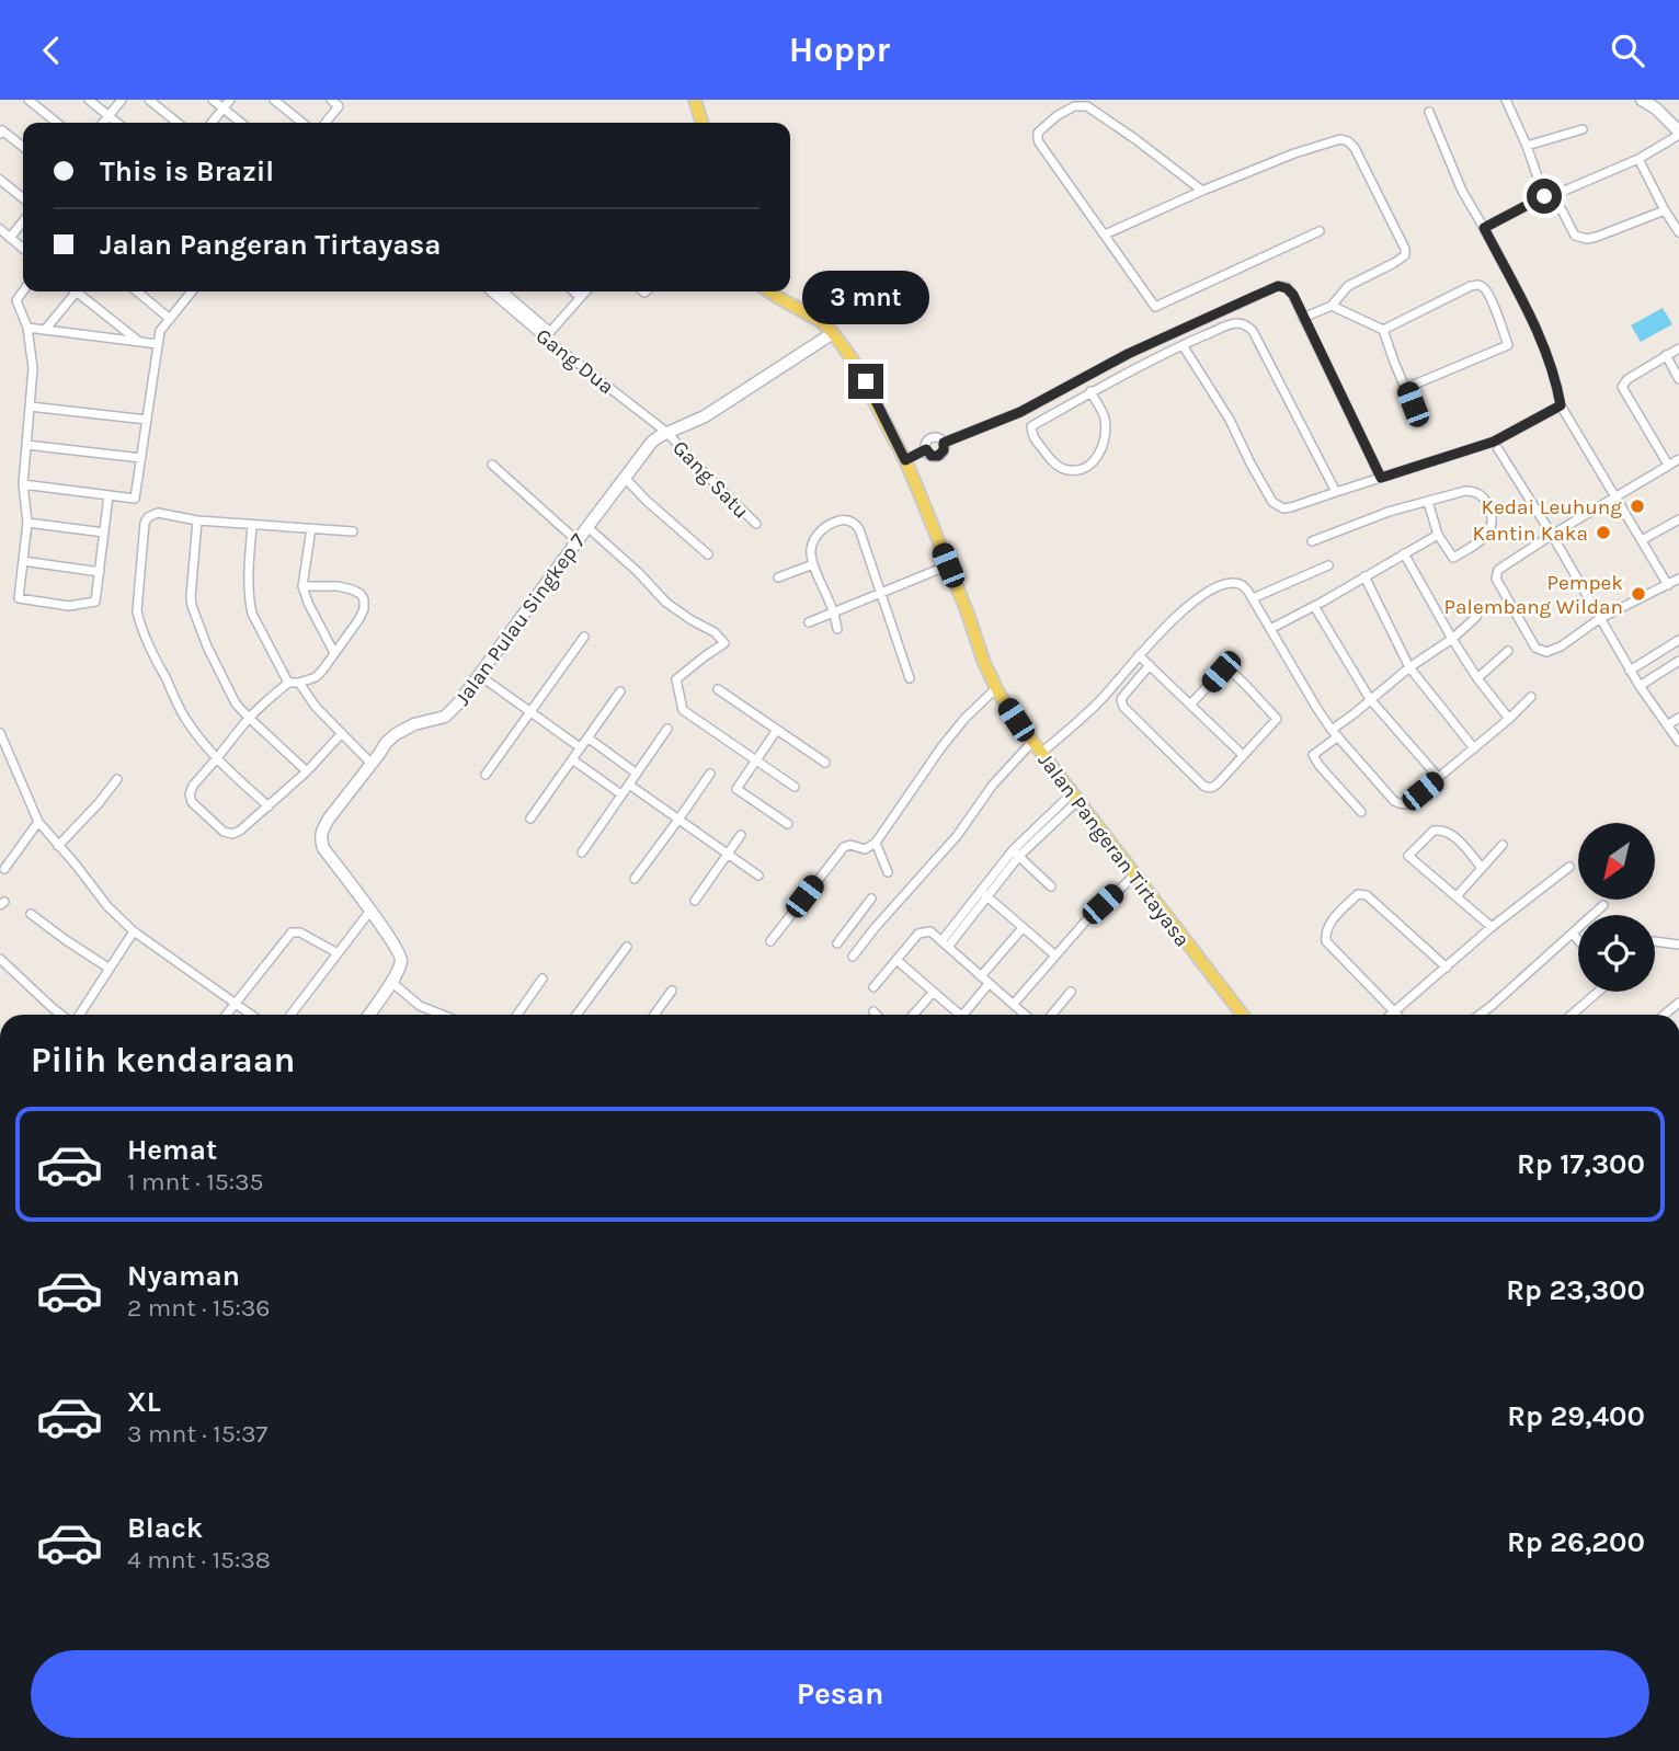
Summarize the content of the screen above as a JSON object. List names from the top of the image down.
{
  "streets": {
    "main road": ["Jalan Pangeran Tirtayasa"],
    "street": ["Gang Dua", "Gang Satu", "Jalan Pulau Singkep 7"]
  },
  "crossings": [
    ["Gang Dua", "Gang Satu"],
    ["Gang Dua", "Jalan Pulau Singkep 7"],
    ["Gang Satu", "Jalan Pulau Singkep 7"],
    ["Jalan Pulau Singkep 7", "Jalan Pangeran Tirtayasa"]
  ],
  "places": ["Kedai Leuhung", "Kantin Kaka", "Pempek Palembang Wildan"],
  "north": "bottom left",
  "page": {
    "header": "Hoppr",
    "banner": ["This is Brazil", "Jalan Pangeran Tirtayasa"],
    "bubble": "3 mnt",
    "heading": "Pilih kendaraan",
    "list": [
      {
        "name": "Hemat",
        "note": "1 mnt · 15:35",
        "value": "Rp 17,300"
      },
      {
        "name": "Nyaman",
        "note": "2 mnt · 15:36",
        "value": "Rp 23,300"
      },
      {
        "name": "XL",
        "note": "3 mnt · 15:37",
        "value": "Rp 29,400"
      },
      {
        "name": "Black",
        "note": "4 mnt · 15:38",
        "value": "Rp 26,200"
      }
    ],
    "buttons": "Pesan"
  }
}
